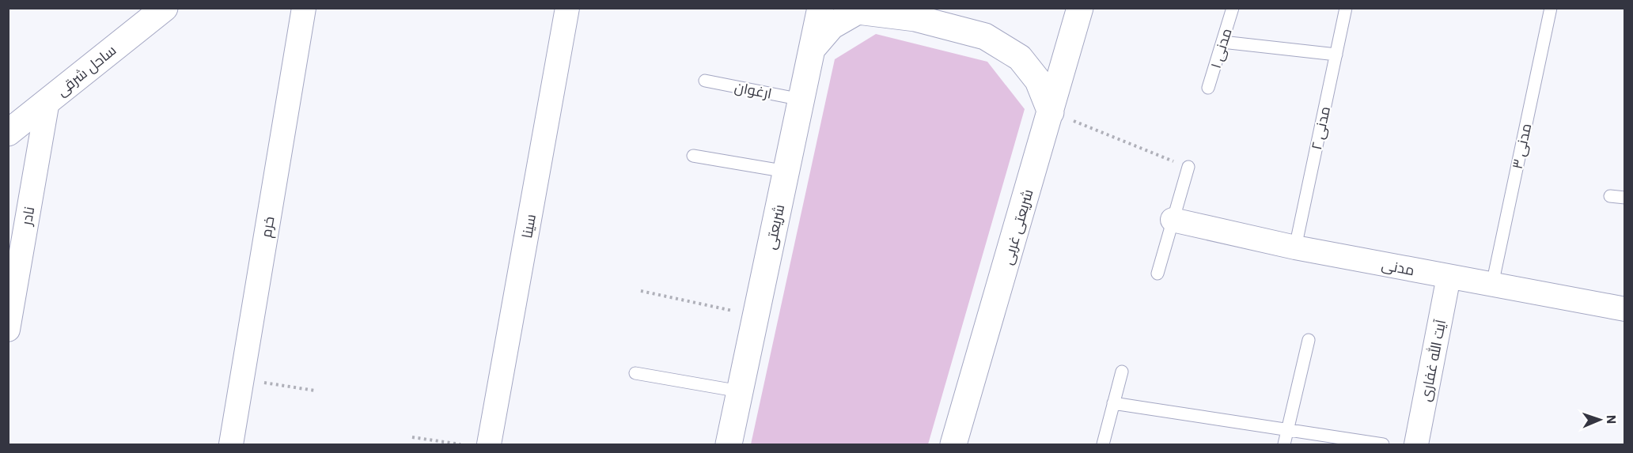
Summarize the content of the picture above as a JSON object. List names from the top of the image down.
{
  "streets": {
    "main road": ["ساحل شرقی", "شریعتی", "شریعتی غربی"],
    "street": [
      "نادر",
      "سینا",
      "خرم",
      "مدنی",
      "آیت الله غفاری"
    ],
    "lane": [
      "مدنی ۱",
      "ارغوان",
      "مدنی ۲",
      "مدنی ۳"
    ]
  },
  "crossings": [
    ["ساحل شرقی", "نادر"],
    ["ارغوان", "شریعتی"],
    ["مدنی ۲", "مدنی"],
    ["مدنی ۳", "مدنی"],
    ["مدنی", "آیت الله غفاری"]
  ],
  "north": "right"
}
